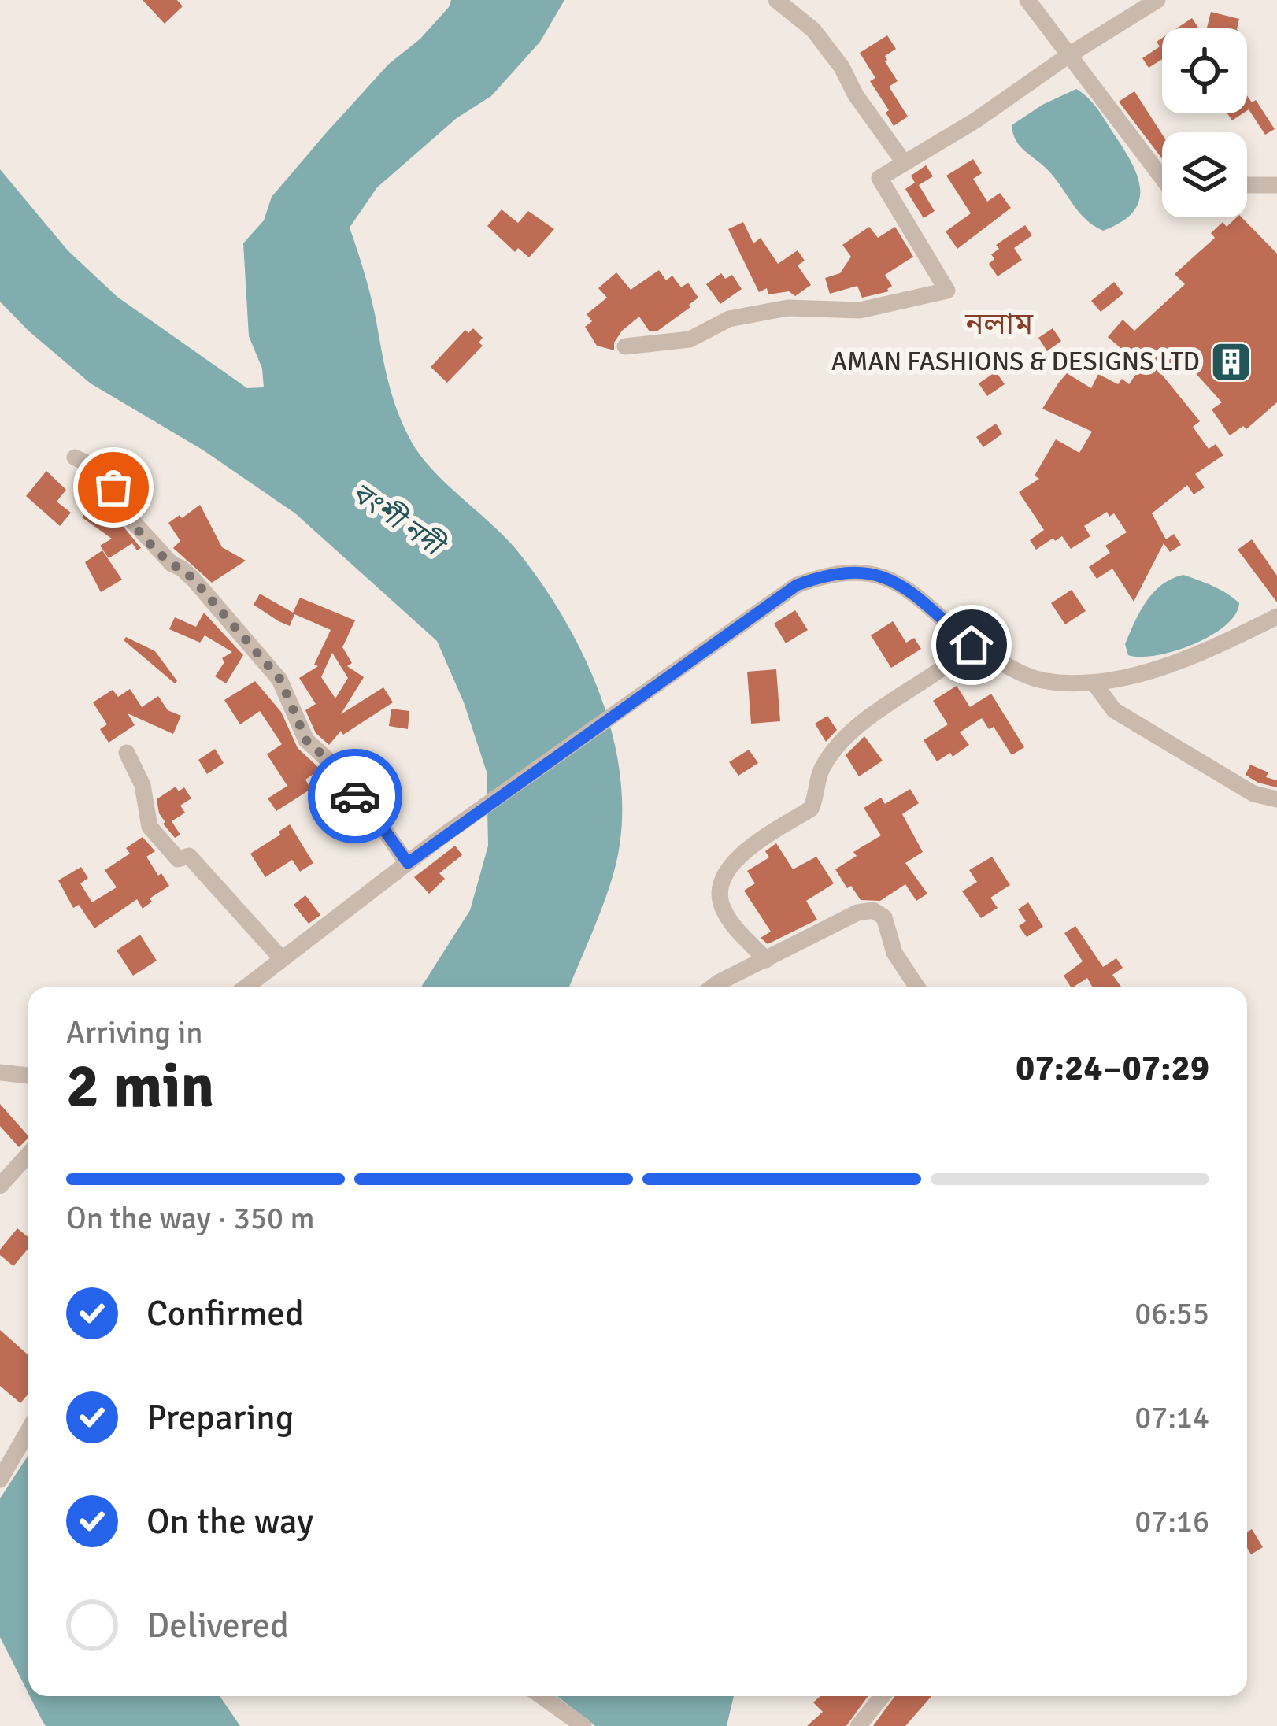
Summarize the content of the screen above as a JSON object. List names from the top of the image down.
{
  "districts": ["নলাম"],
  "water": ["বংশী নদী"],
  "places": {
    "building": ["AMAN FASHIONS & DESIGNS LTD"]
  },
  "page": {
    "heading": ["2 min", "Arriving in", "07:24–07:29"],
    "bar": "On the way · 350 m",
    "list": [
      ["Confirmed", "06:55"],
      ["Preparing", "07:14"],
      ["On the way", "07:16"],
      "Delivered"
    ]
  }
}
